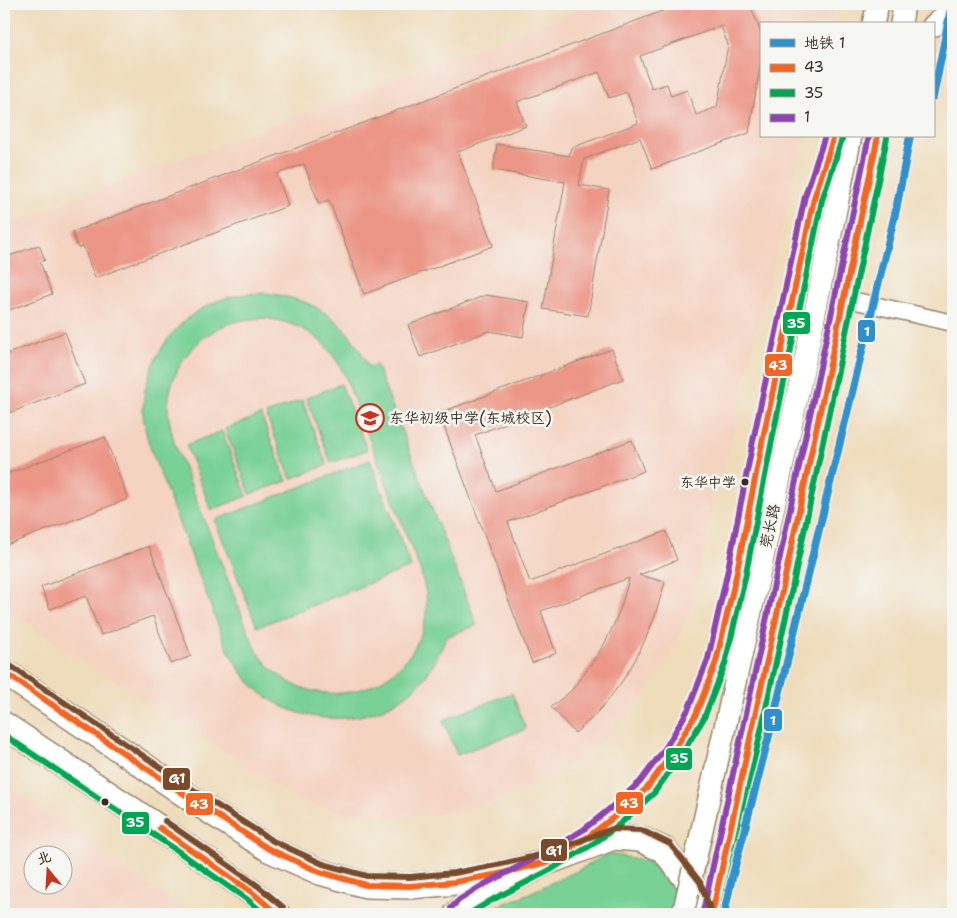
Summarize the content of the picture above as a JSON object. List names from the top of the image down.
{
  "streets": {
    "main road": ["莞长路"]
  },
  "places": {
    "school or university": ["东华初级中学(东城校区)"],
    "other": ["东华中学"]
  },
  "lines": [
    "metro line 1",
    "transit line 43",
    "transit line 35",
    "transit line 1",
    "transit line G1"
  ],
  "legend": [
    "地铁 1",
    "43",
    "35",
    "1"
  ],
  "north": "top"
}
